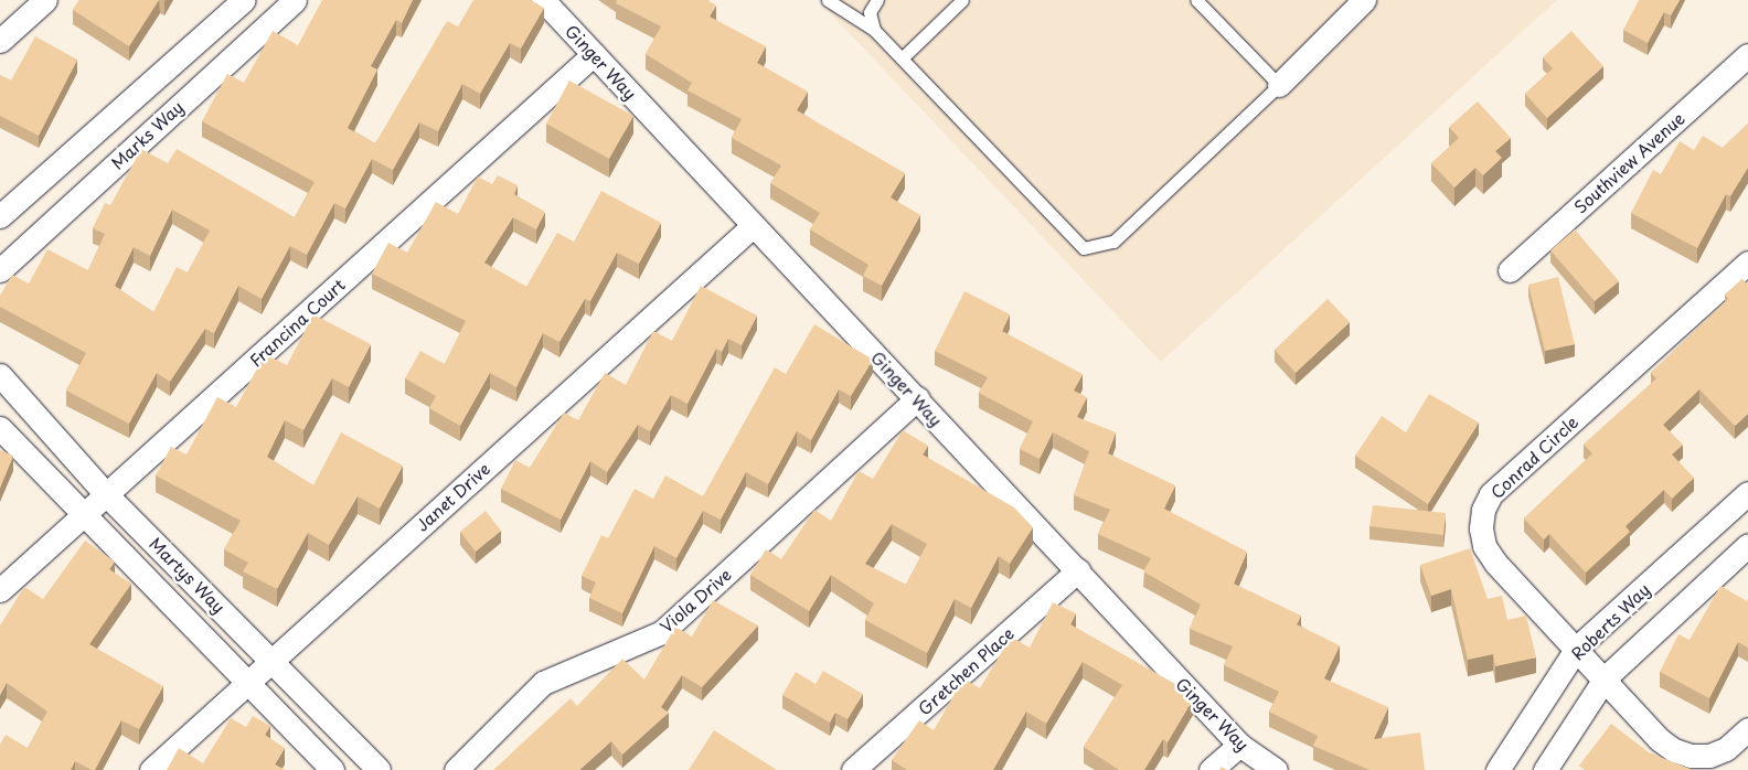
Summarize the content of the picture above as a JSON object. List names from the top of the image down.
{
  "streets": {
    "street": [
      "Ginger Way",
      "Marks Way",
      "Southview Avenue",
      "Francina Court",
      "Conrad Circle",
      "Janet Drive",
      "Martys Way",
      "Viola Drive",
      "Roberts Way",
      "Gretchen Place"
    ]
  },
  "crossings": [
    ["Ginger Way", "Francina Court"],
    ["Ginger Way", "Janet Drive"],
    ["Ginger Way", "Viola Drive"],
    ["Ginger Way", "Gretchen Place"],
    ["Francina Court", "Martys Way"],
    ["Conrad Circle", "Roberts Way"],
    ["Janet Drive", "Martys Way"]
  ]
}
